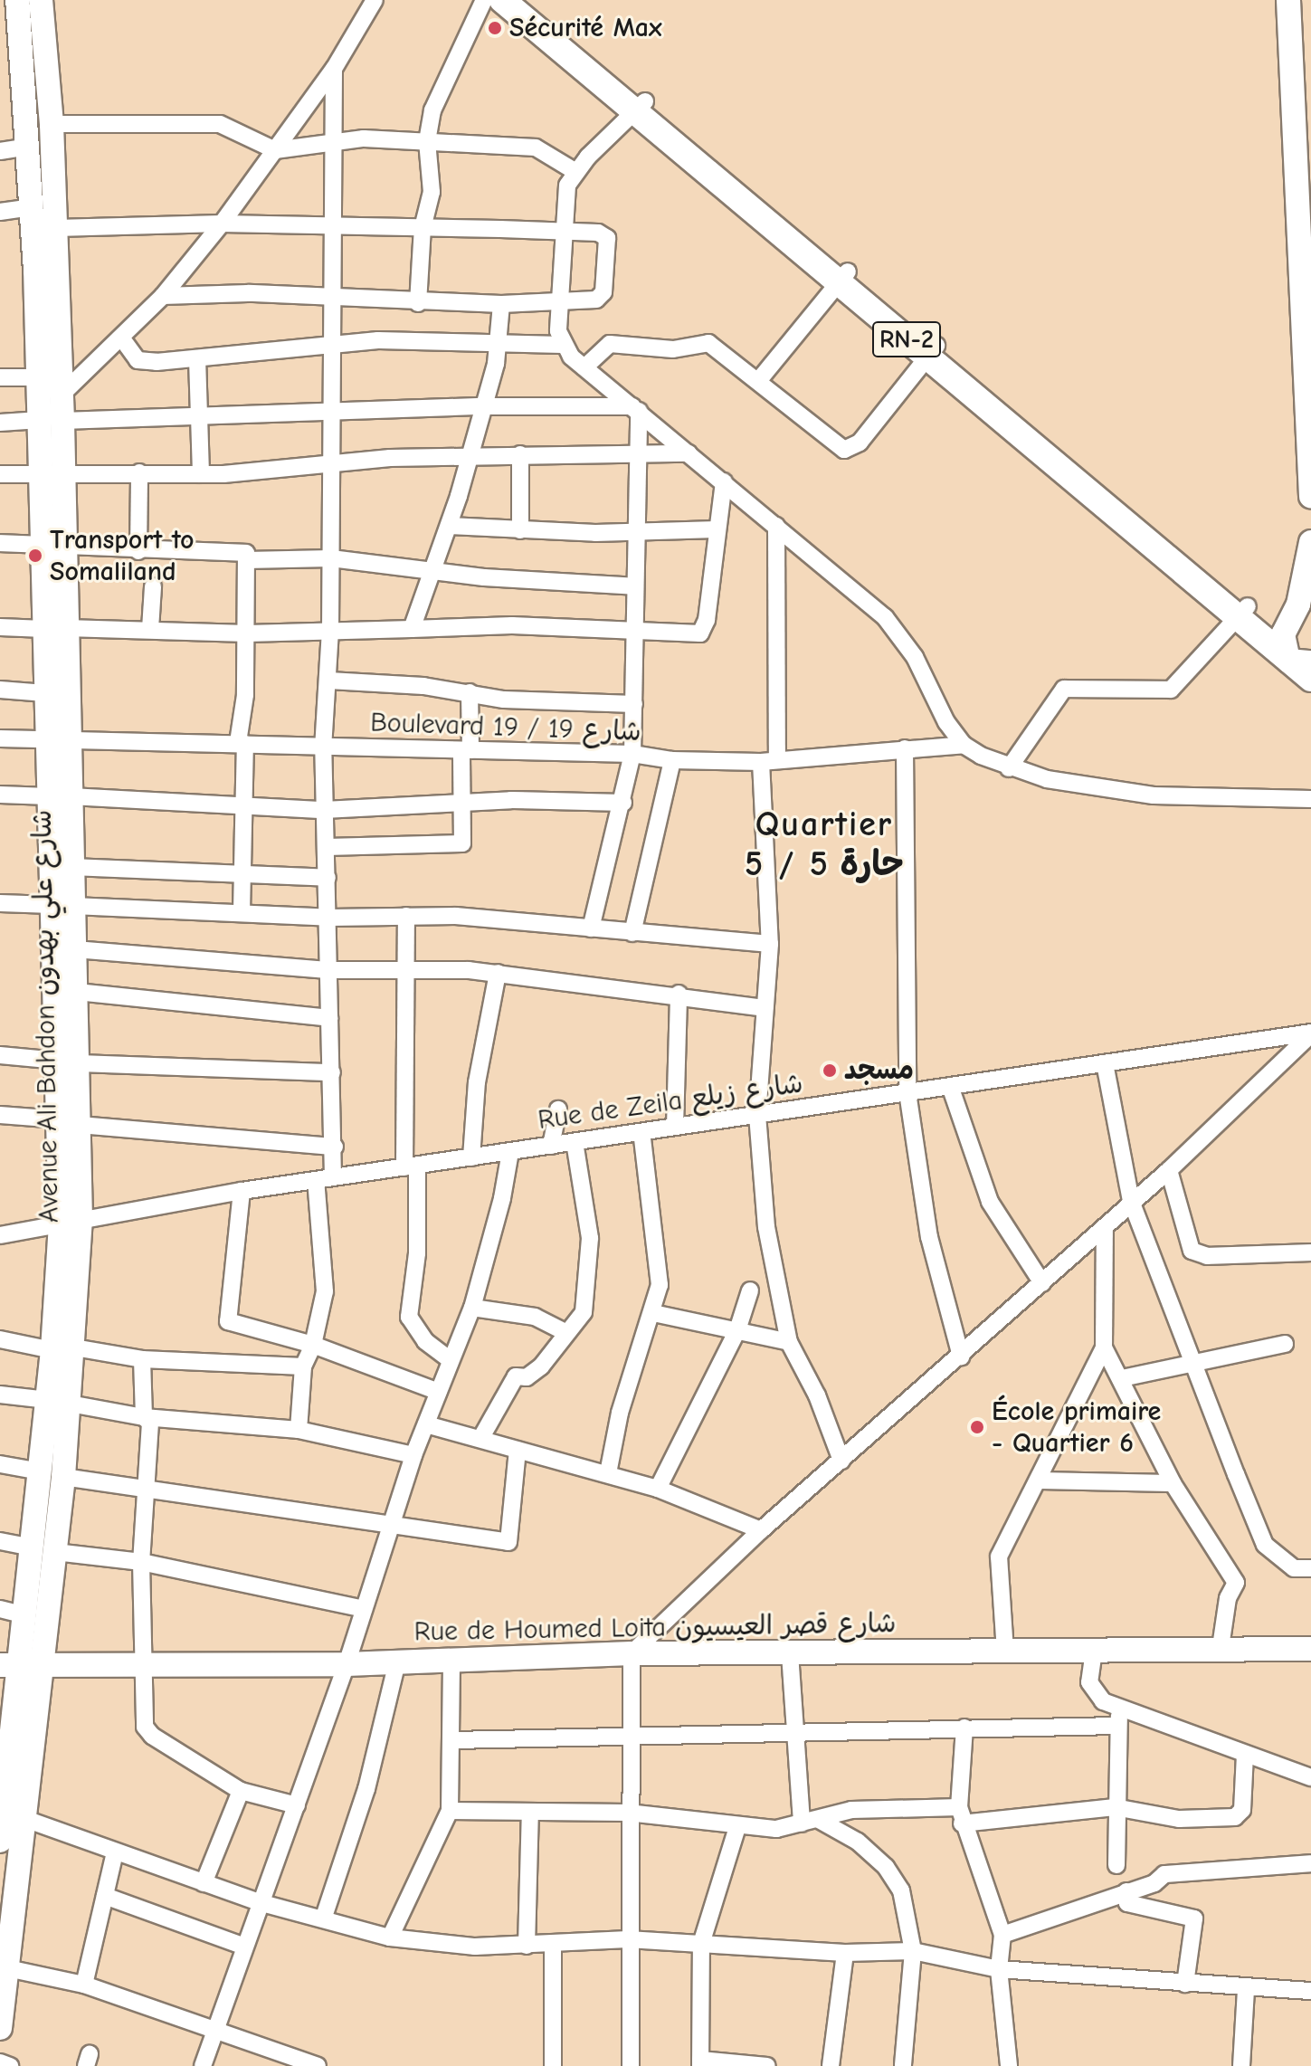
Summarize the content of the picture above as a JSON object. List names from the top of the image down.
{
  "streets": {
    "main road": ["RN-2", "Avenue Ali Bahdon شارع علي بهدون", "Rue de Houmed Loita شارع قصر العيسيون"],
    "street": ["Boulevard 19 / شارع 19", "Rue de Zeila شارع زيلع"]
  },
  "crossings": [
    ["Boulevard 19 / شارع 19", "Avenue Ali Bahdon شارع علي بهدون"],
    ["Avenue Ali Bahdon شارع علي بهدون", "Rue de Zeila شارع زيلع"],
    ["Avenue Ali Bahdon شارع علي بهدون", "Rue de Houmed Loita شارع قصر العيسيون"]
  ],
  "districts": ["Quartier 5 / حارة 5"],
  "places": [
    "Sécurité Max",
    "Transport to Somaliland",
    "مسجد",
    "École primaire - Quartier 6"
  ]
}
